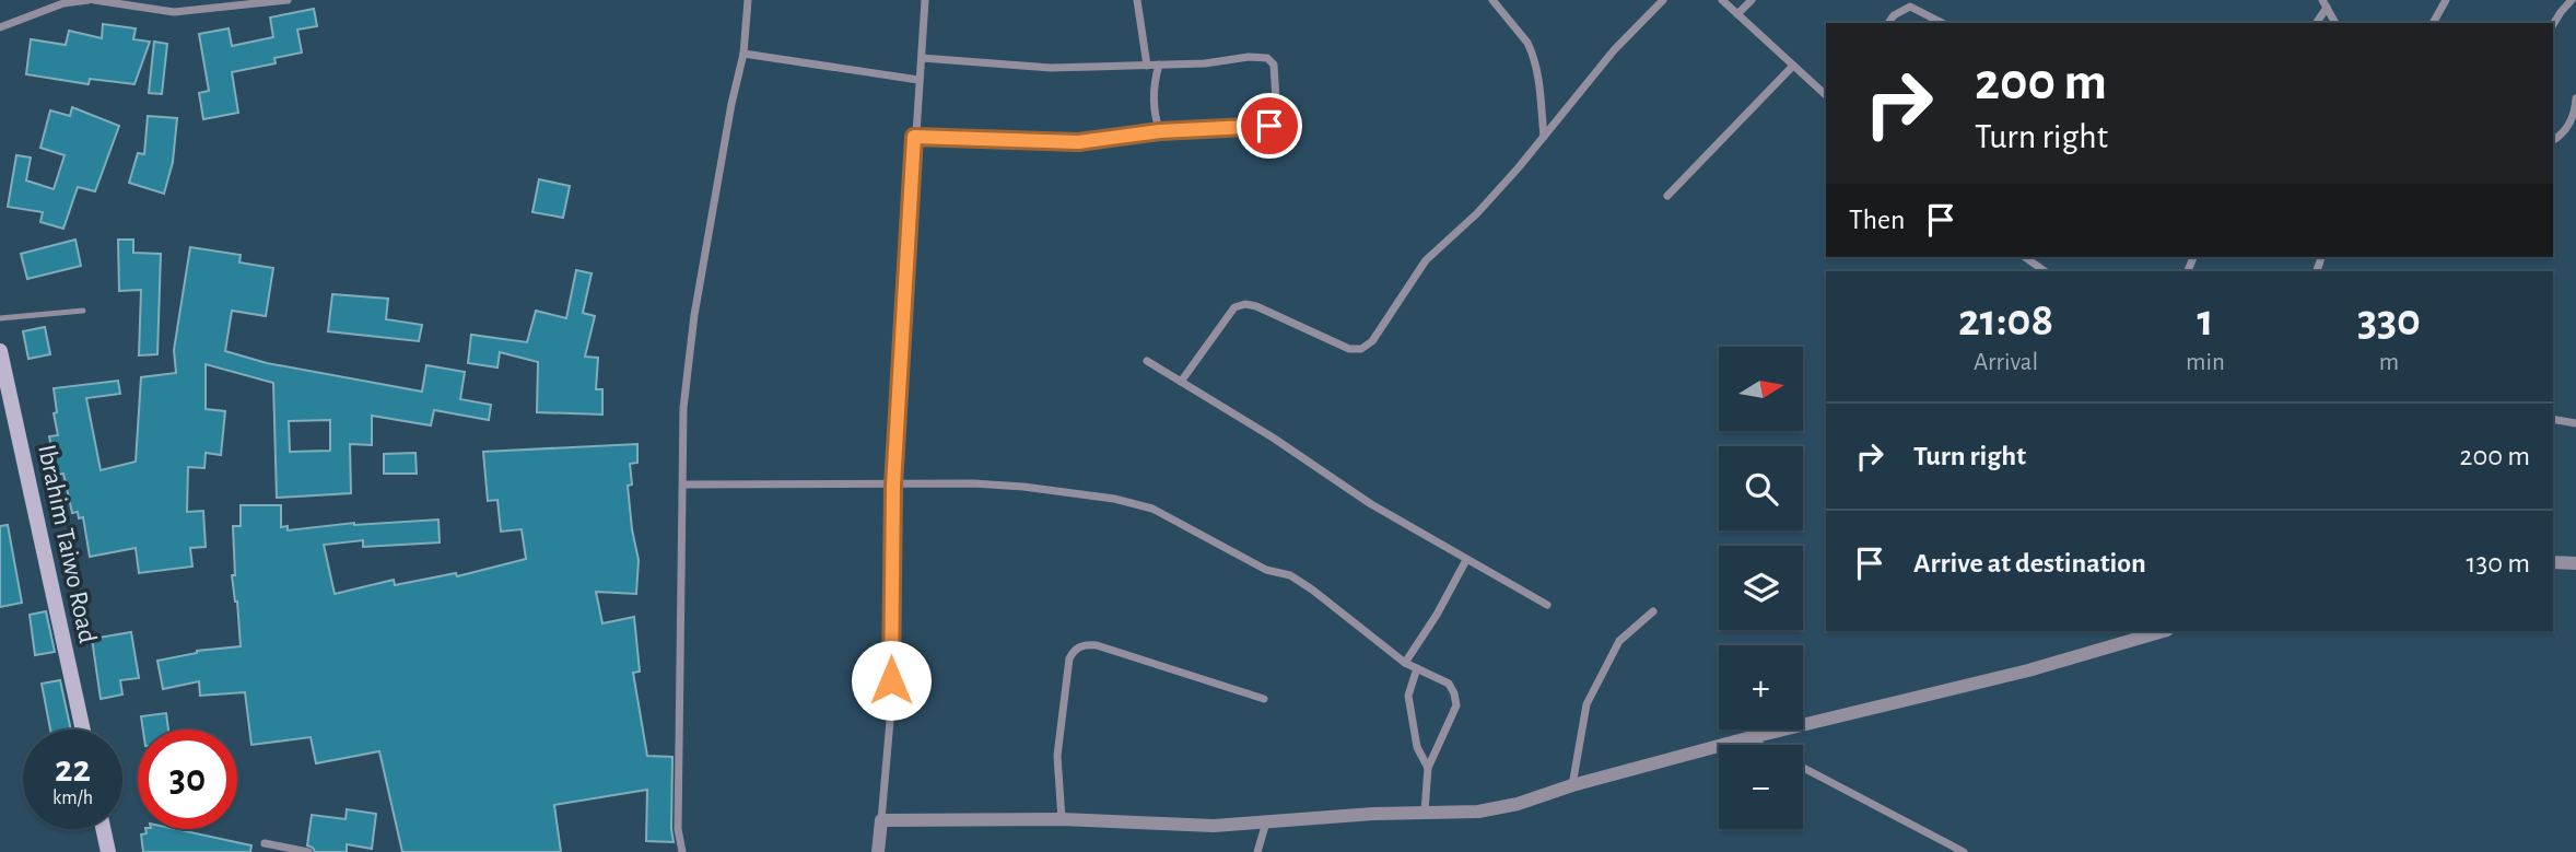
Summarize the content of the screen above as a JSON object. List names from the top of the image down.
{
  "streets": {
    "main road": ["Ibrahim Taiwo Road"]
  },
  "north": "right",
  "page": {
    "turn": ["200 m", "Turn right"],
    "then": "Then",
    "eta": [
      "21:08",
      "Arrival",
      "1",
      "min",
      "330",
      "m"
    ],
    "map_buttons": ["+", "−"],
    "list": [
      {
        "name": "Turn right",
        "value": "200 m"
      },
      {
        "name": "Arrive at destination",
        "value": "130 m"
      }
    ],
    "speed": "22 km/h",
    "limit": "30"
  }
}
